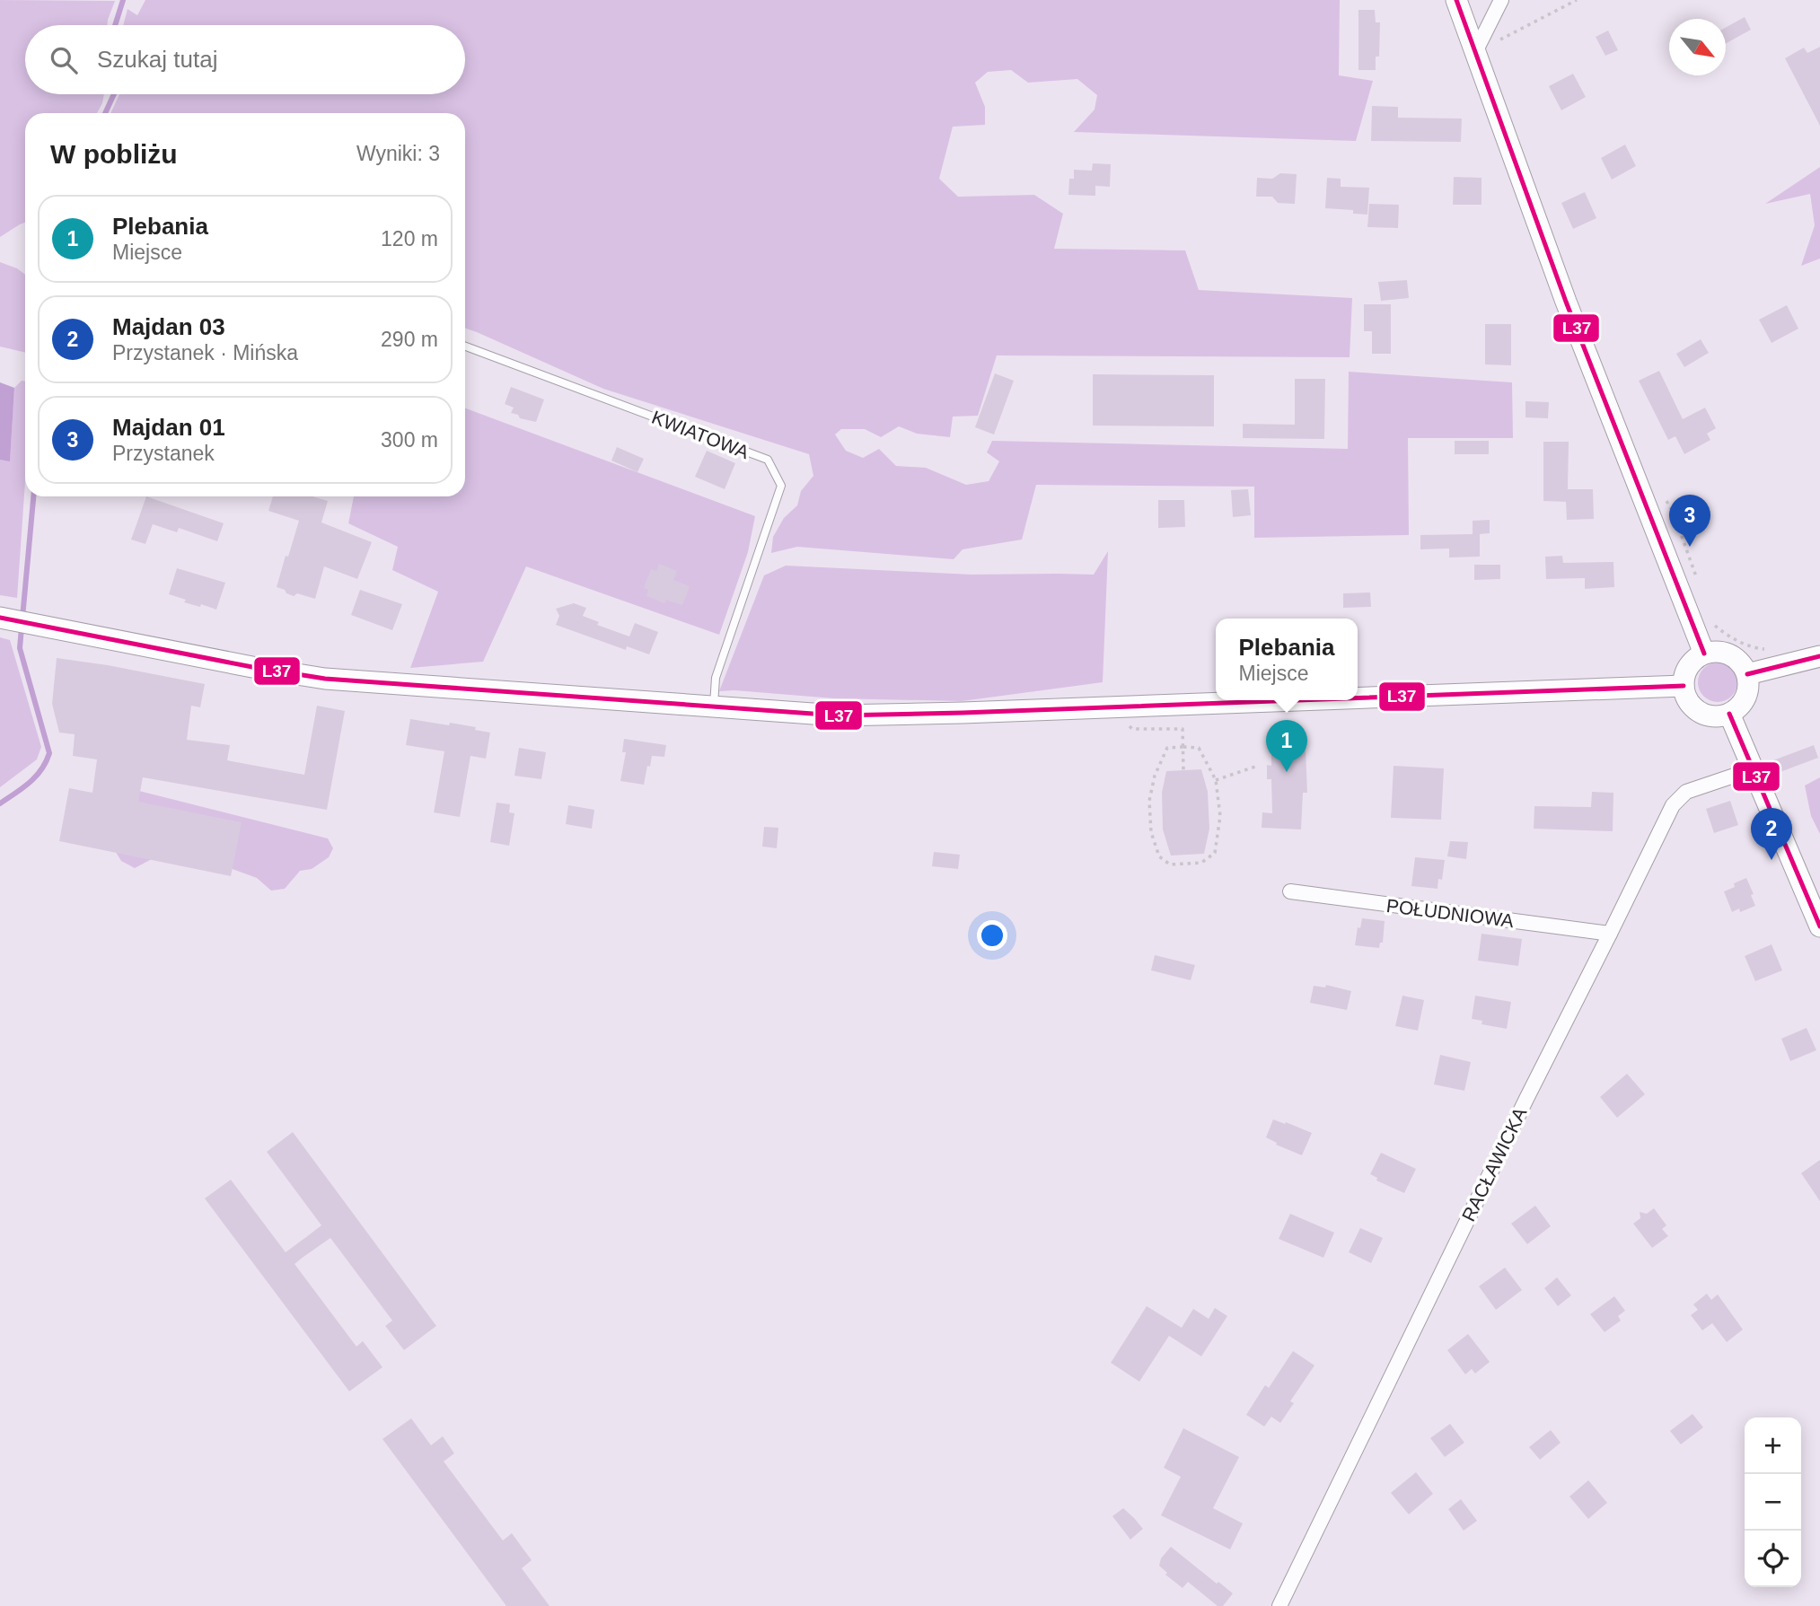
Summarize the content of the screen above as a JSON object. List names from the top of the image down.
{
  "streets": {
    "street": ["POŁUDNIOWA", "RACŁAWICKA"],
    "lane": ["KWIATOWA"]
  },
  "crossings": [
    ["POŁUDNIOWA", "RACŁAWICKA"]
  ],
  "lines": ["transit line L37"],
  "north": "bottom right",
  "page": {
    "search": "Szukaj tutaj",
    "heading": ["W pobliżu", "Wyniki: 3"],
    "list": [
      {
        "mark": "1",
        "name": "Plebania",
        "note": "Miejsce",
        "value": "120 m"
      },
      {
        "mark": "2",
        "name": "Majdan 03",
        "note": "Przystanek · Mińska",
        "value": "290 m"
      },
      {
        "mark": "3",
        "name": "Majdan 01",
        "note": "Przystanek",
        "value": "300 m"
      }
    ],
    "pins": ["3", "1", "2"],
    "popup": ["Plebania", "Miejsce"],
    "map_buttons": ["+", "−"]
  }
}
